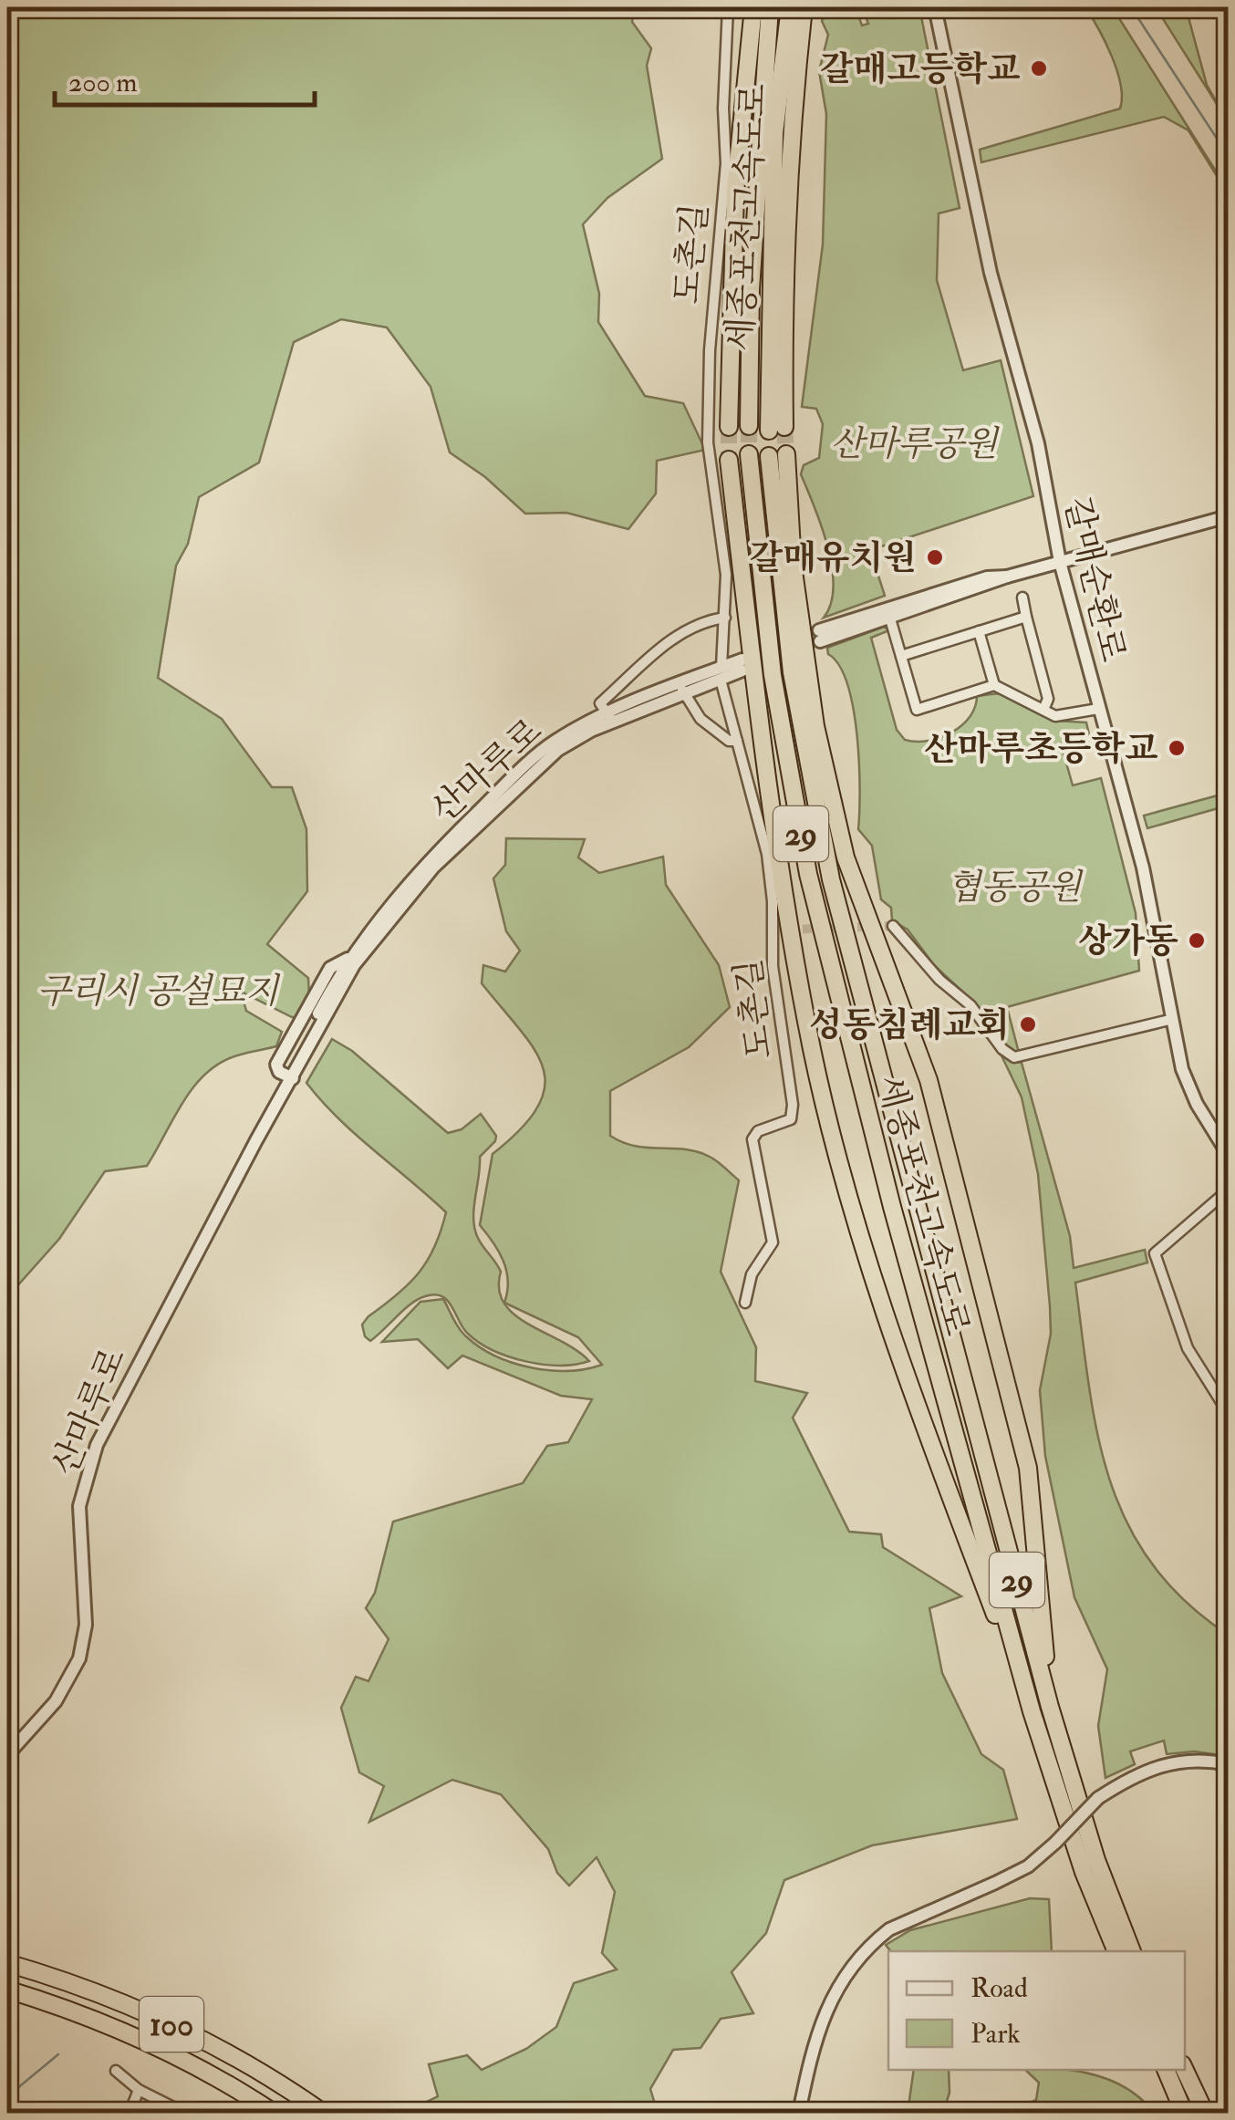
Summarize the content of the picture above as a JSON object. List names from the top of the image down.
{
  "streets": {
    "highway": ["세종포천고속도로", "29", "100"],
    "street": ["도촌길", "갈매순환로", "산마루로"]
  },
  "crossings": [
    ["도촌길", "산마루로"]
  ],
  "parks": ["산마루공원", "협동공원", "구리시 공설묘지"],
  "places": [
    "갈매고등학교",
    "갈매유치원",
    "산마루초등학교",
    "상가동",
    "성동침례교회"
  ],
  "legend": ["Road", "Park"],
  "scale_bar": "200 m"
}
